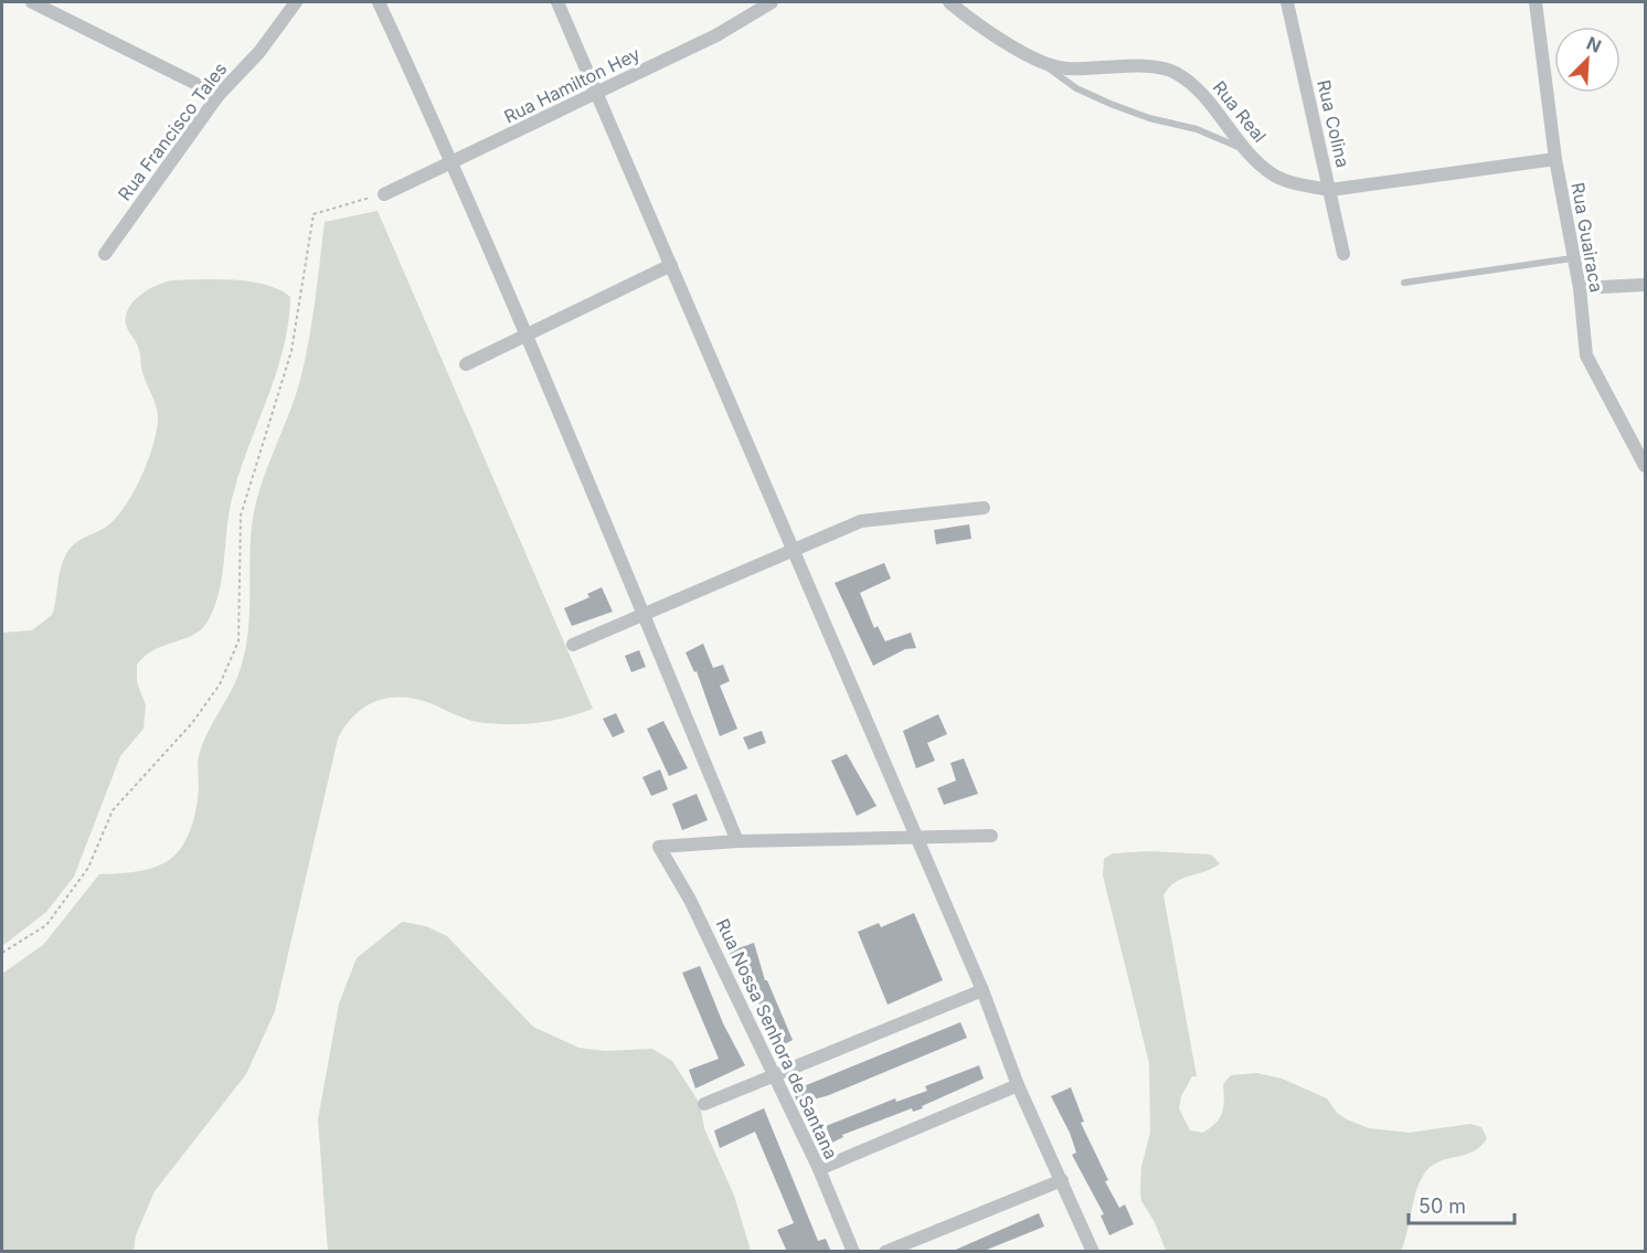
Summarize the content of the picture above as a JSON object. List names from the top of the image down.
{
  "streets": {
    "street": [
      "Rua Hamilton Hey",
      "Rua Real",
      "Rua Colina",
      "Rua Francisco Tales",
      "Rua Guairaca",
      "Rua Nossa Senhora de Santana"
    ]
  },
  "crossings": [
    ["Rua Real", "Rua Colina"],
    ["Rua Real", "Rua Guairaca"]
  ],
  "scale_bar": "50 m",
  "north": "top right"
}
